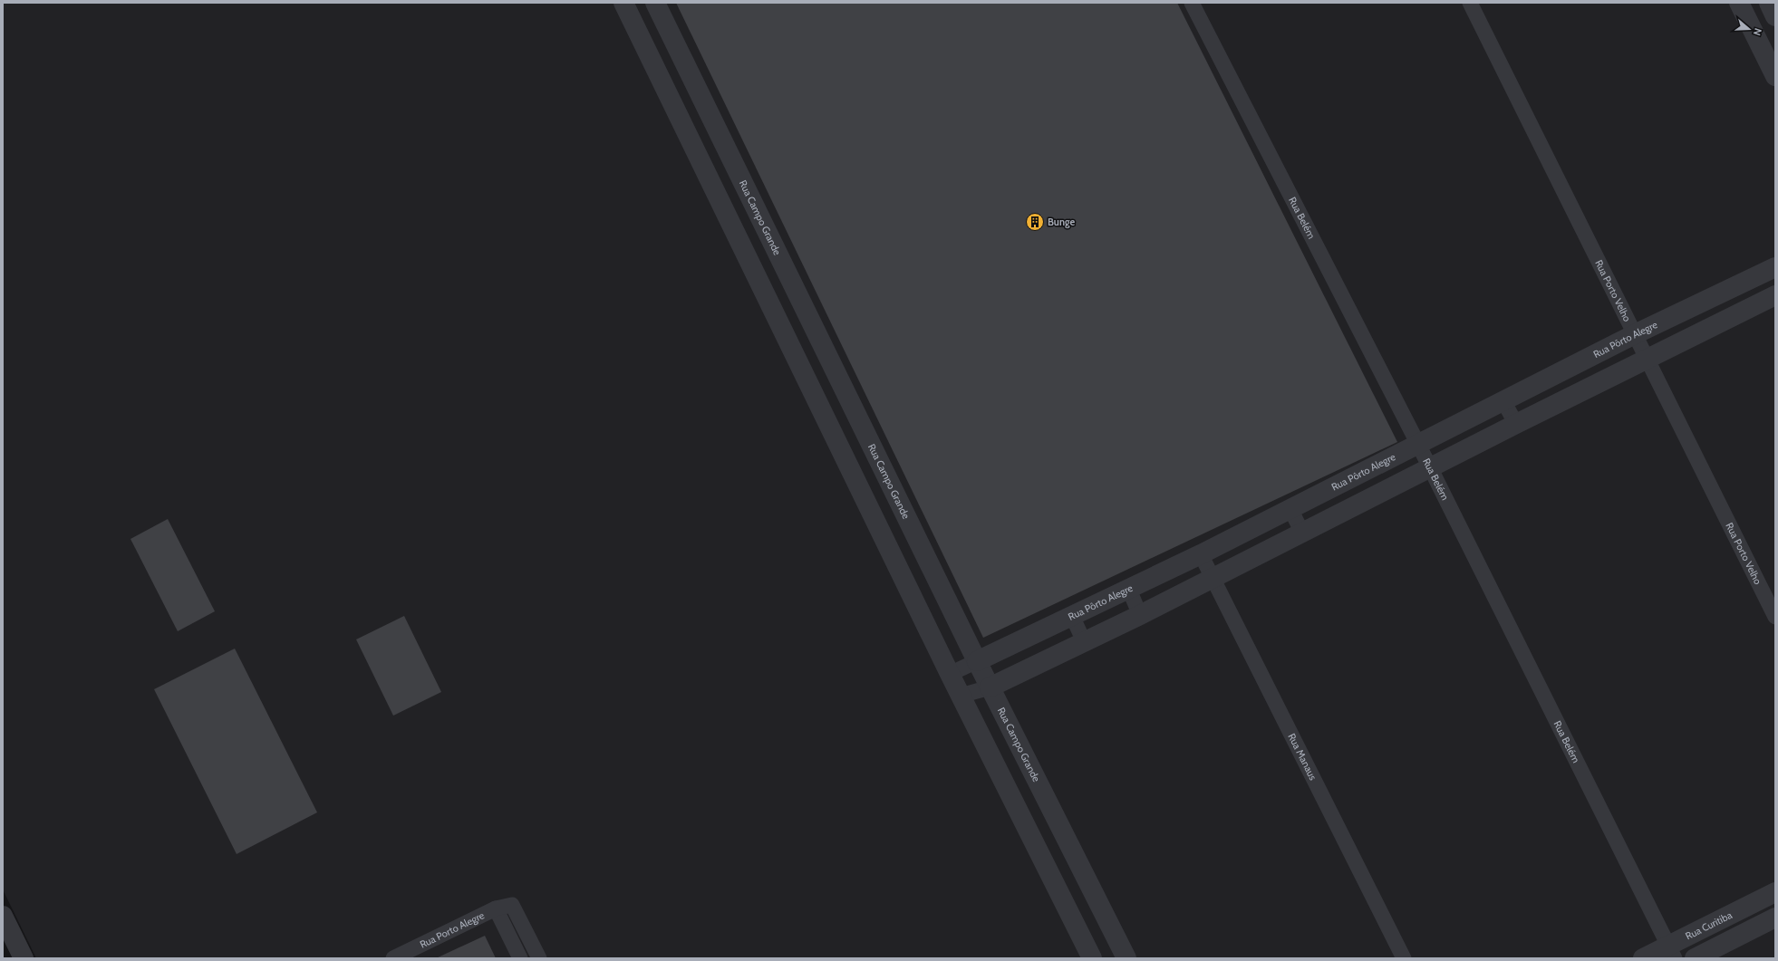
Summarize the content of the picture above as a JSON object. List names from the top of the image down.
{
  "streets": {
    "street": [
      "Rua Campo Grande",
      "Rua Belém",
      "Rua Porto Velho",
      "Rua Pôrto Alegre",
      "Rua Manaus",
      "Rua Curitiba",
      "Rua Porto Alegre"
    ]
  },
  "crossings": [
    ["Rua Campo Grande", "Rua Pôrto Alegre"],
    ["Rua Belém", "Rua Pôrto Alegre"],
    ["Rua Belém", "Rua Curitiba"],
    ["Rua Porto Velho", "Rua Pôrto Alegre"],
    ["Rua Pôrto Alegre", "Rua Manaus"]
  ],
  "places": {
    "building": ["Bunge"]
  },
  "north": "right"
}
